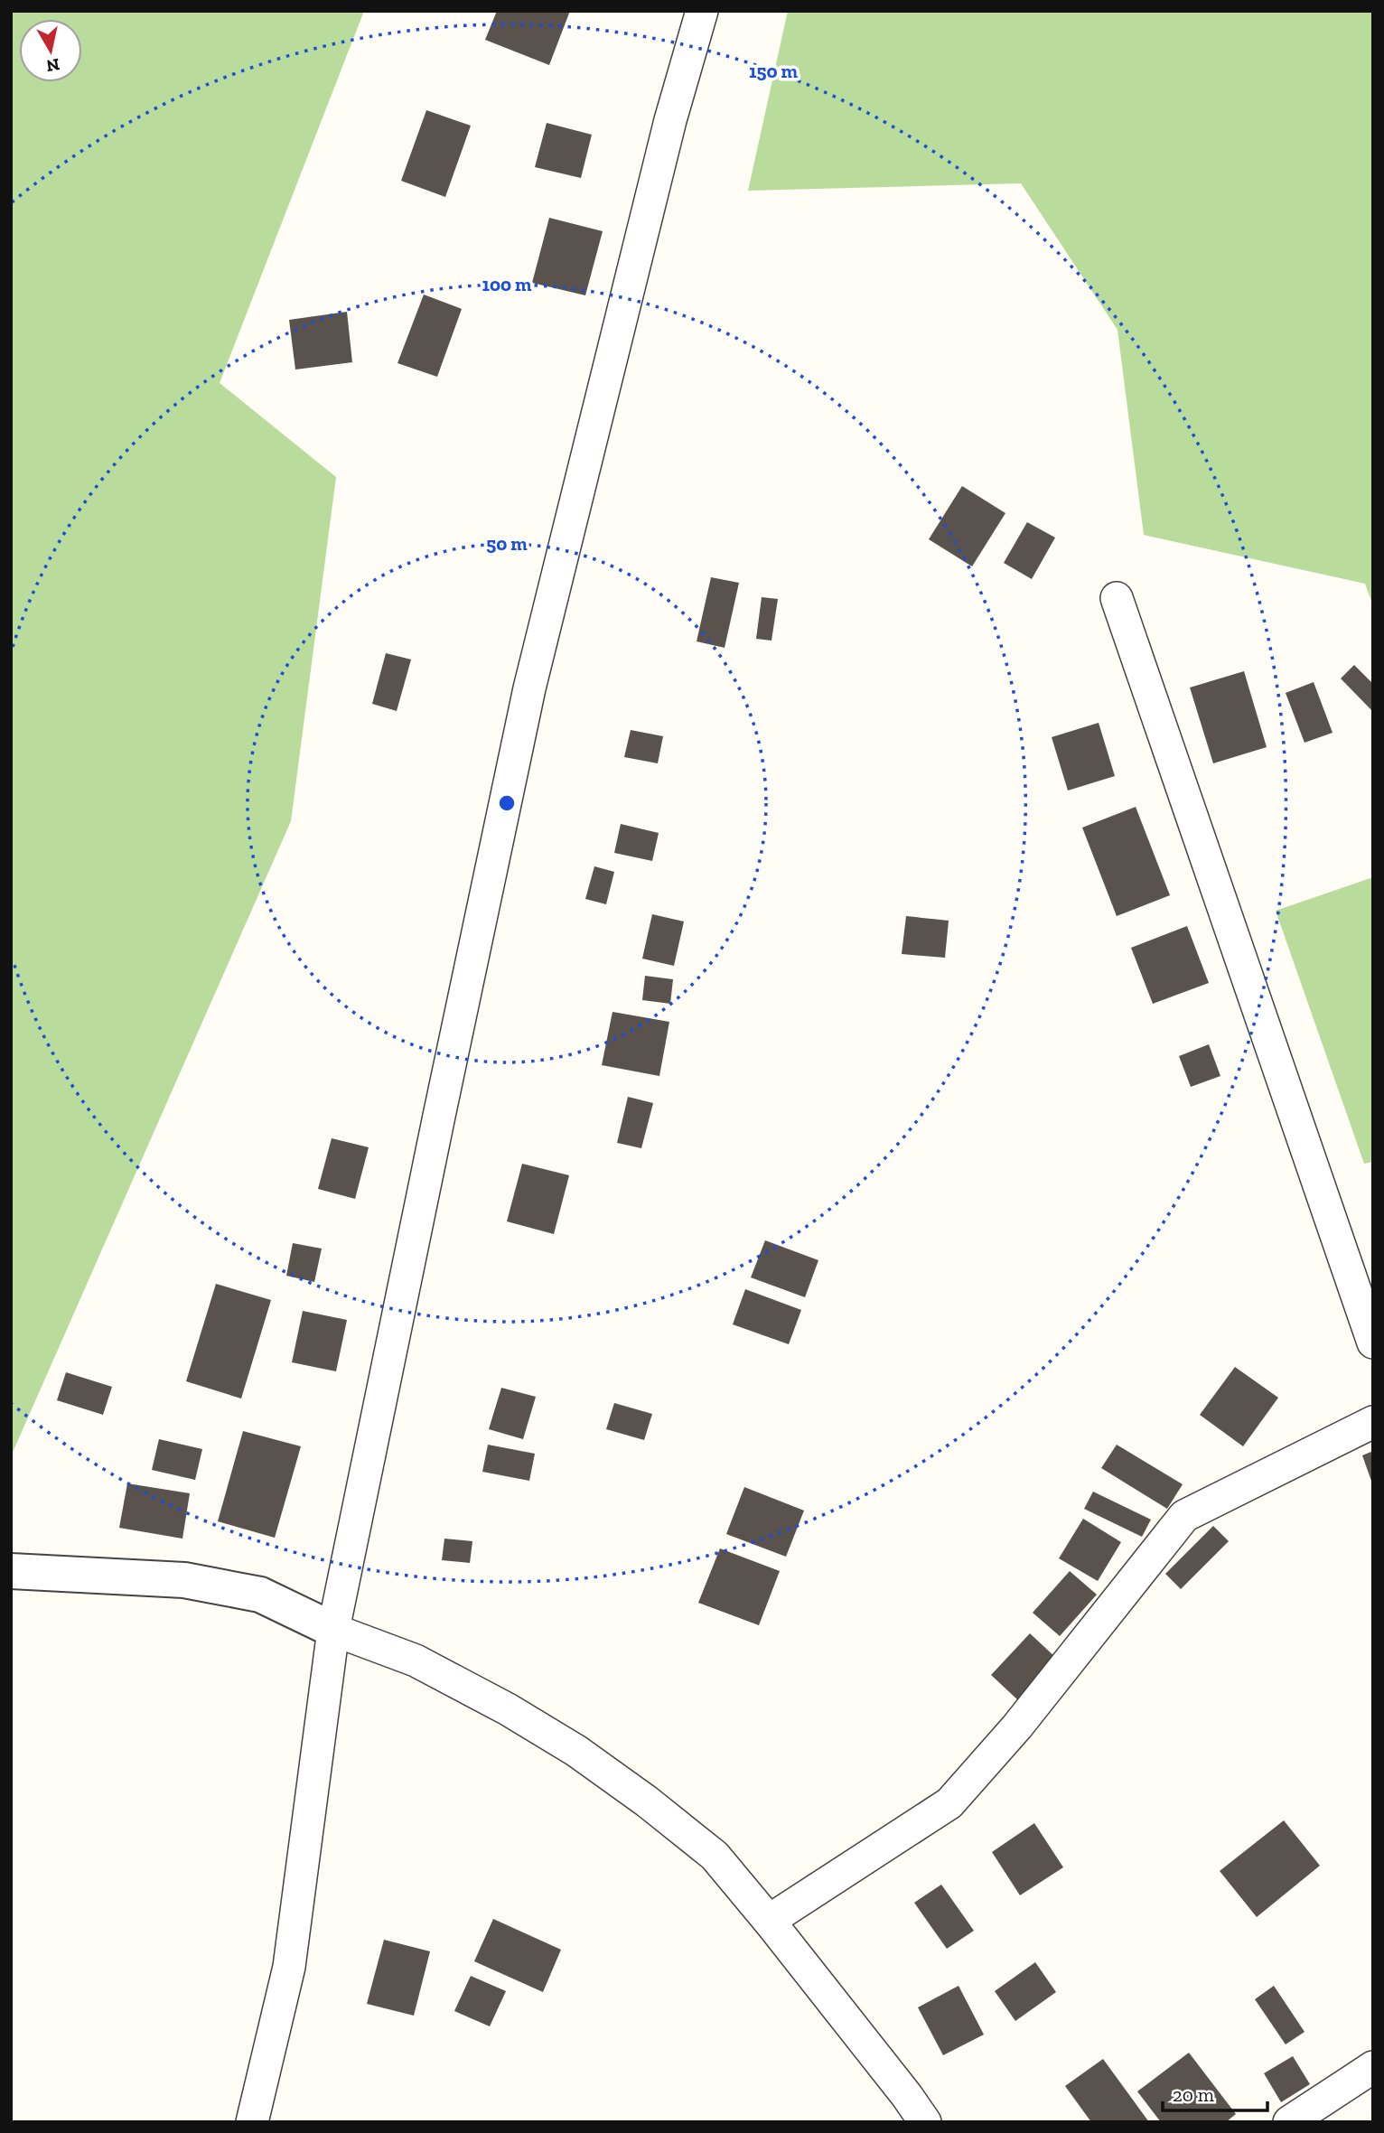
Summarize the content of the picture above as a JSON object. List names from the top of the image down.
{
  "scale_bar": "20 m",
  "north": "bottom",
  "rings": ["150 m", "100 m", "50 m"]
}
